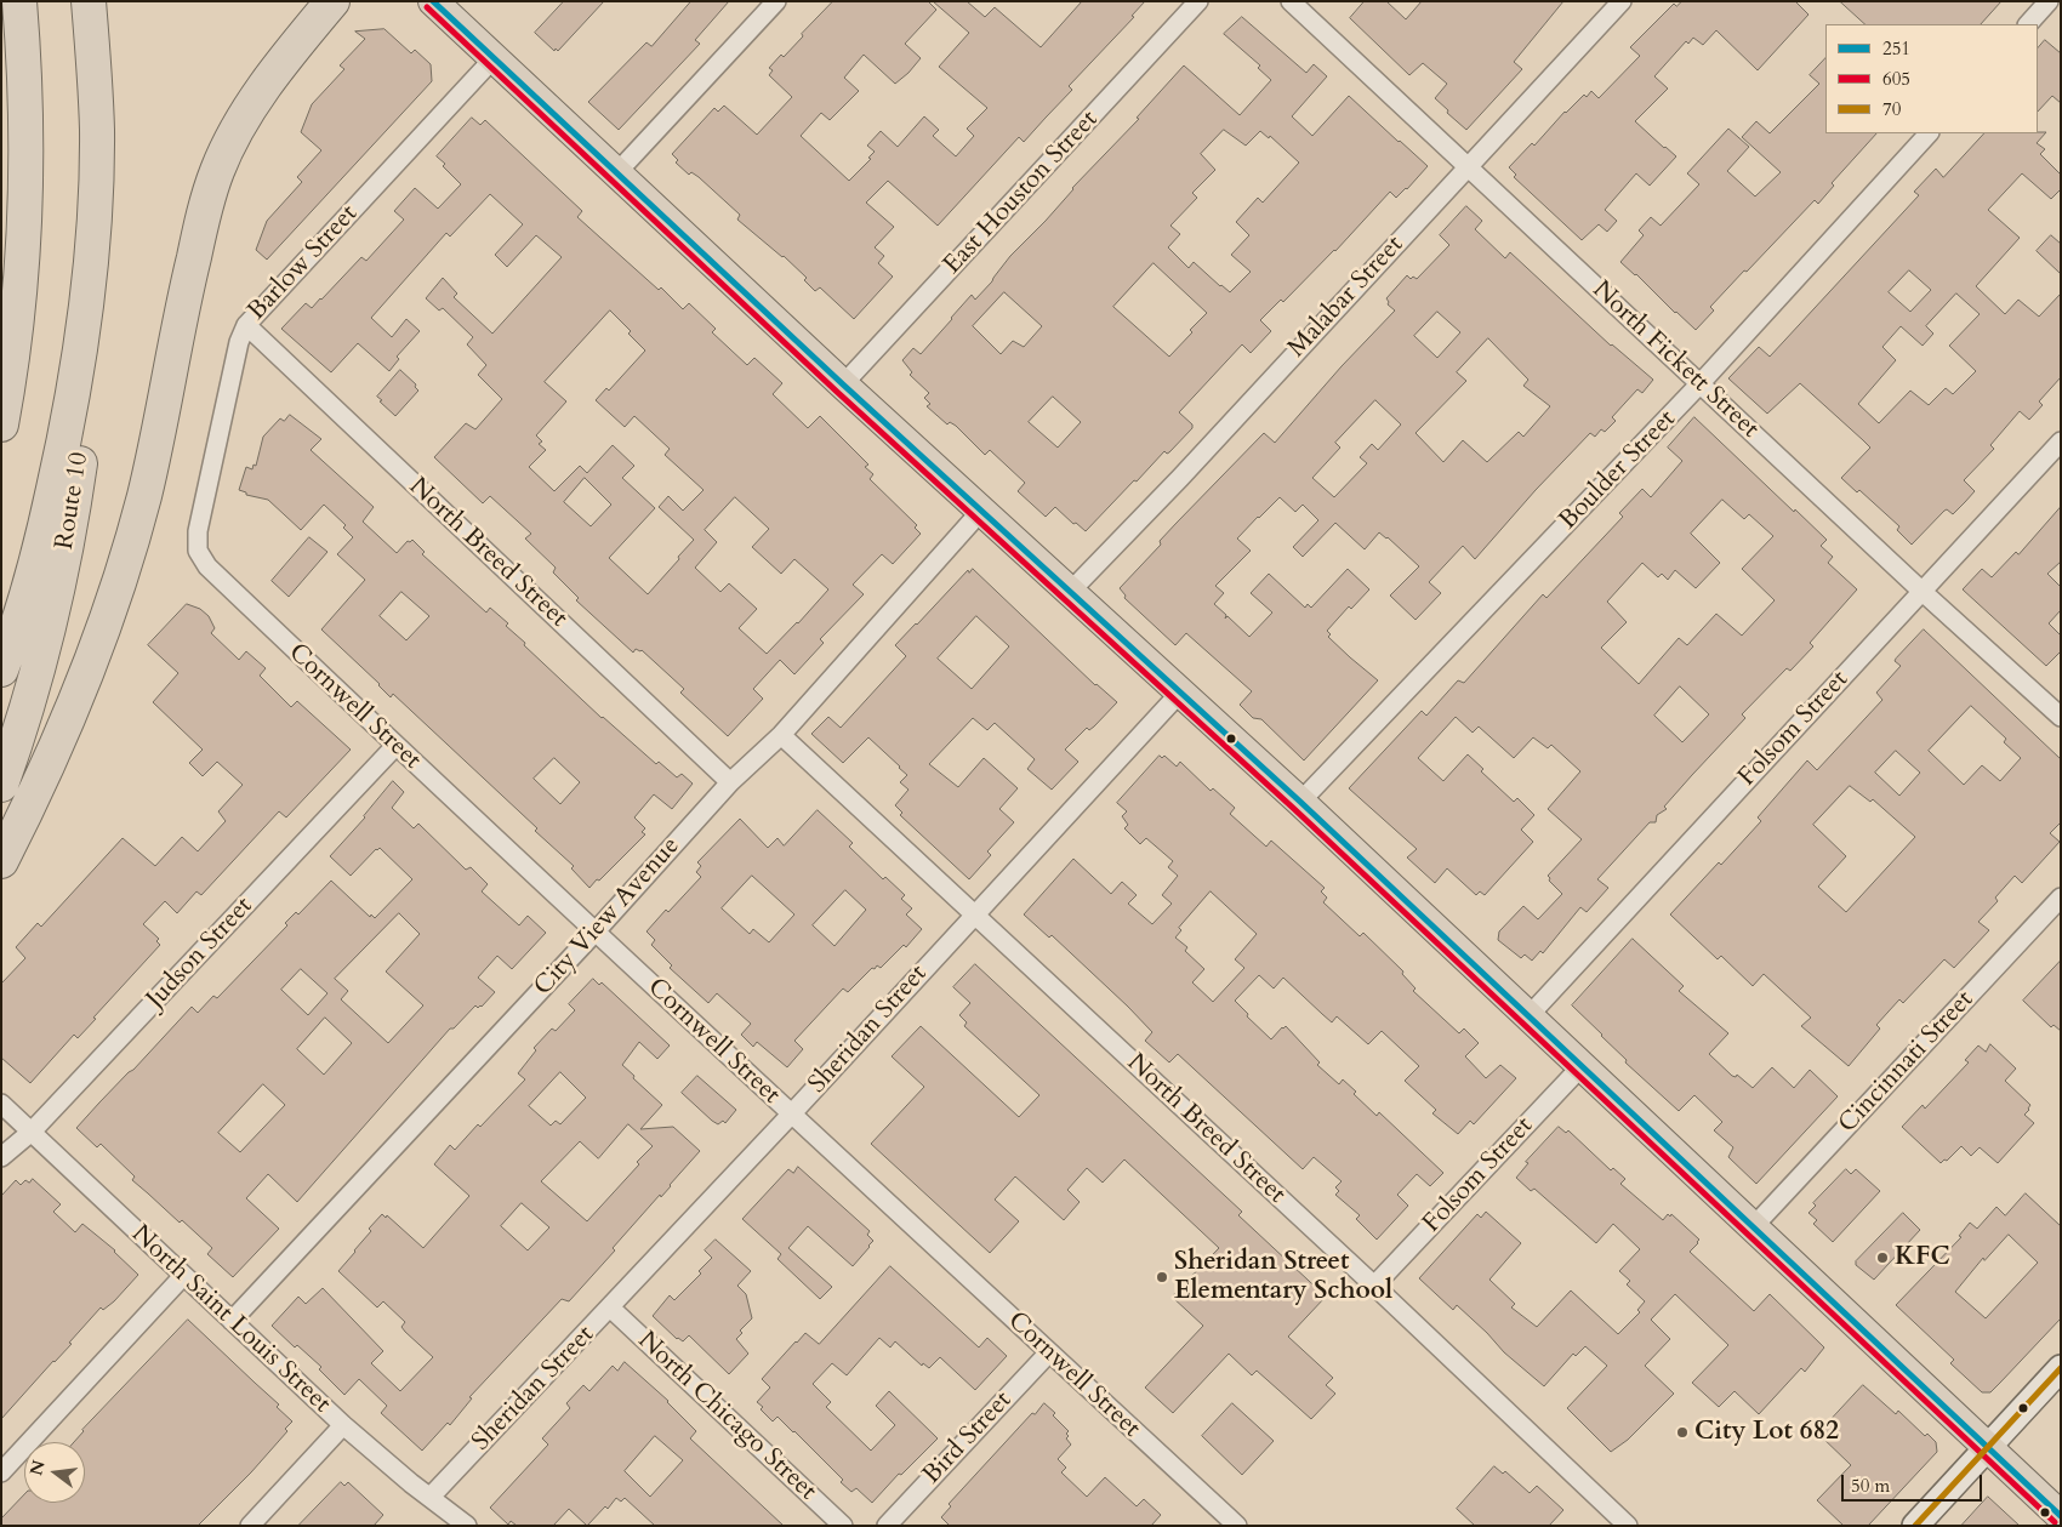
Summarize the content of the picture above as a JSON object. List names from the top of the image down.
{
  "streets": {
    "highway": ["Route 10"],
    "street": [
      "East Houston Street",
      "Barlow Street",
      "Malabar Street",
      "North Fickett Street",
      "Boulder Street",
      "North Breed Street",
      "Cornwell Street",
      "Folsom Street",
      "City View Avenue",
      "Judson Street",
      "Sheridan Street",
      "Cincinnati Street",
      "North Saint Louis Street",
      "North Chicago Street",
      "Bird Street"
    ]
  },
  "crossings": [
    ["Barlow Street", "North Breed Street"],
    ["Barlow Street", "Cornwell Street"],
    ["Malabar Street", "North Fickett Street"],
    ["North Fickett Street", "Boulder Street"],
    ["North Fickett Street", "Folsom Street"],
    ["North Breed Street", "Folsom Street"],
    ["North Breed Street", "City View Avenue"],
    ["North Breed Street", "Sheridan Street"],
    ["Cornwell Street", "City View Avenue"],
    ["Cornwell Street", "Judson Street"],
    ["Cornwell Street", "Sheridan Street"],
    ["Cornwell Street", "Bird Street"],
    ["City View Avenue", "North Saint Louis Street"],
    ["Judson Street", "North Saint Louis Street"],
    ["Sheridan Street", "North Saint Louis Street"],
    ["Sheridan Street", "North Chicago Street"]
  ],
  "places": ["KFC", "Sheridan Street Elementary School", "City Lot 682"],
  "lines": ["transit line 251", "transit line 605", "transit line 70"],
  "legend": ["251", "605", "70"],
  "scale_bar": "50 m",
  "north": "left"
}
